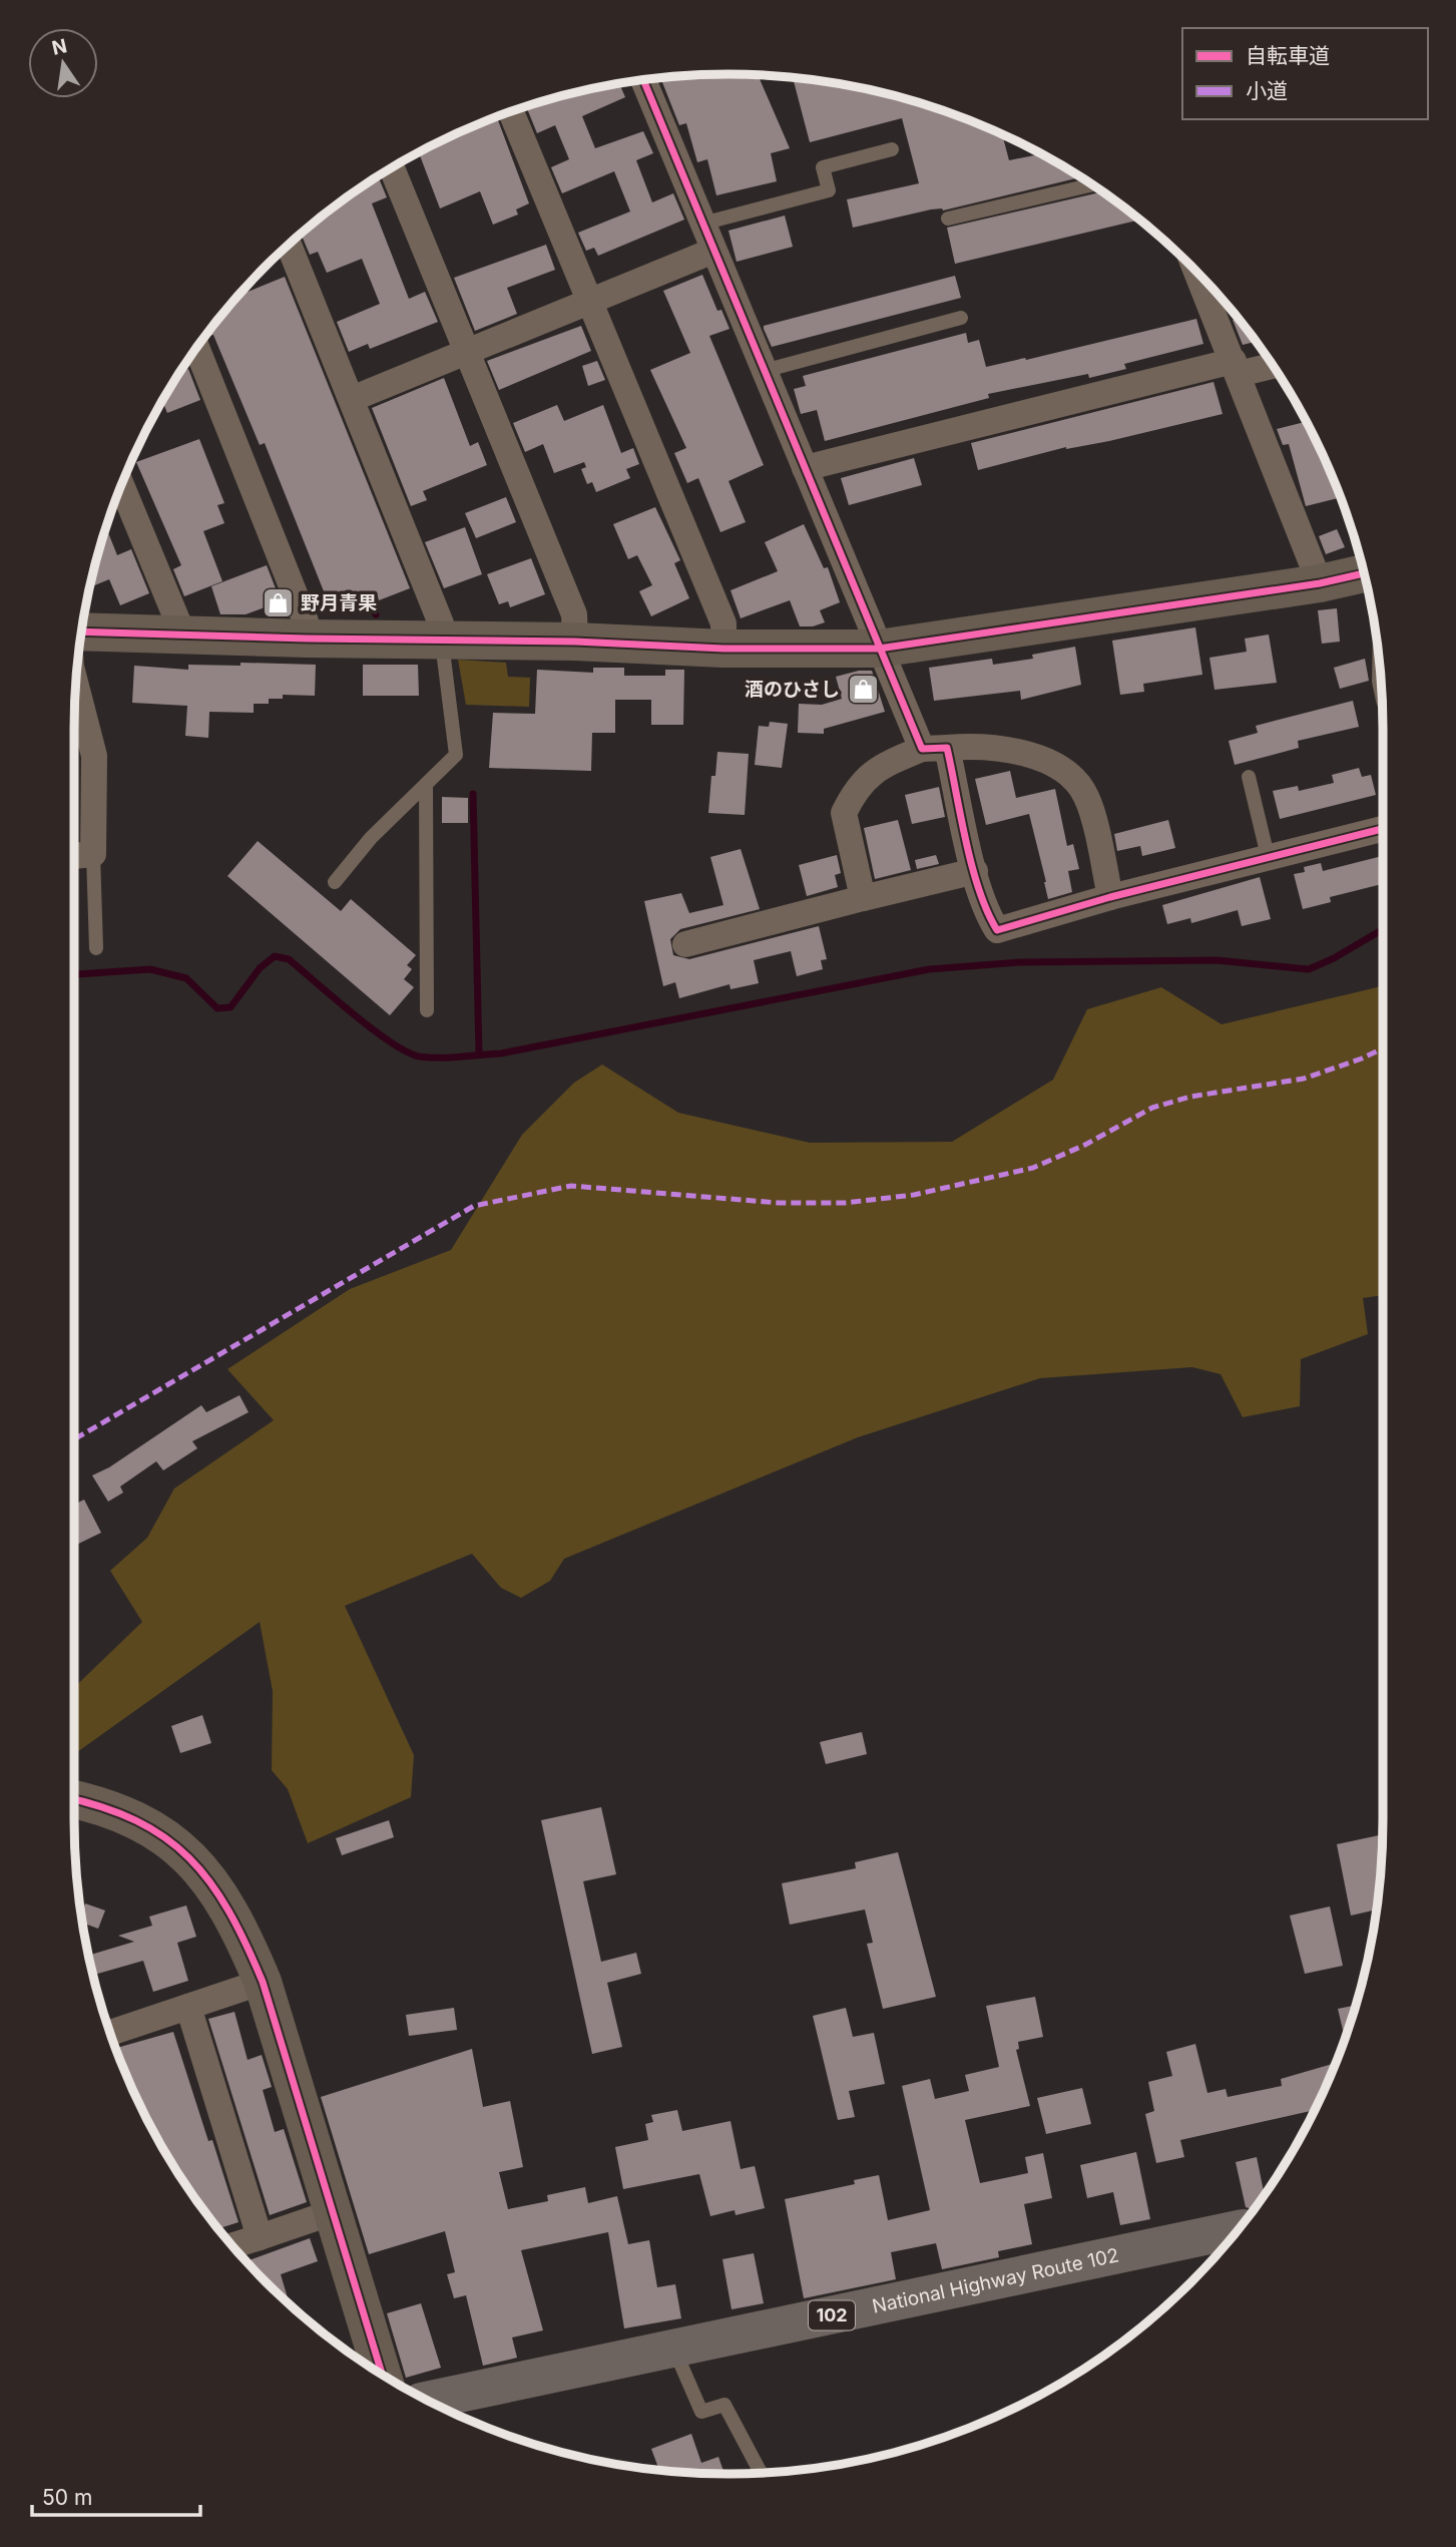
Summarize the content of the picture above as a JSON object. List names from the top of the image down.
{
  "streets": {
    "highway": ["National Highway Route 102", "102"]
  },
  "places": {
    "shop": ["野月青果", "酒のひさし"]
  },
  "legend": ["自転車道", "小道"],
  "scale_bar": "50 m",
  "north": "top"
}
